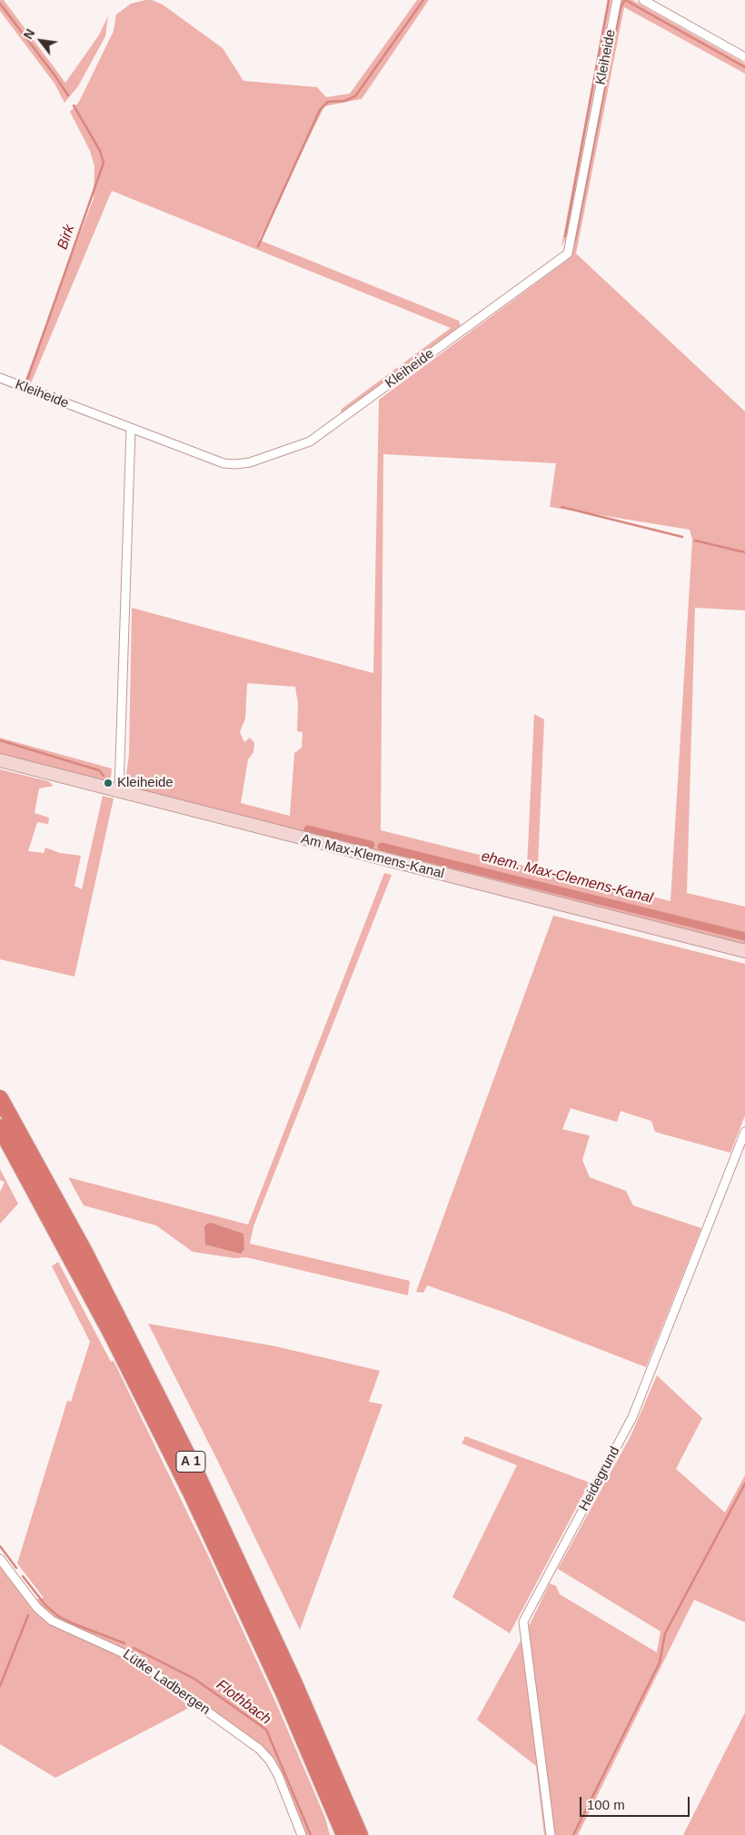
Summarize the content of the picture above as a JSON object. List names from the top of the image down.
{
  "streets": {
    "highway": ["A 1"],
    "main road": ["Am Max-Klemens-Kanal"],
    "street": ["Kleiheide", "Heidegrund", "Lütke Ladbergen"]
  },
  "water": ["Birk", "ehem. Max-Clemens-Kanal", "Flothbach"],
  "places": ["Kleiheide"],
  "scale_bar": "100 m",
  "north": "top left"
}
